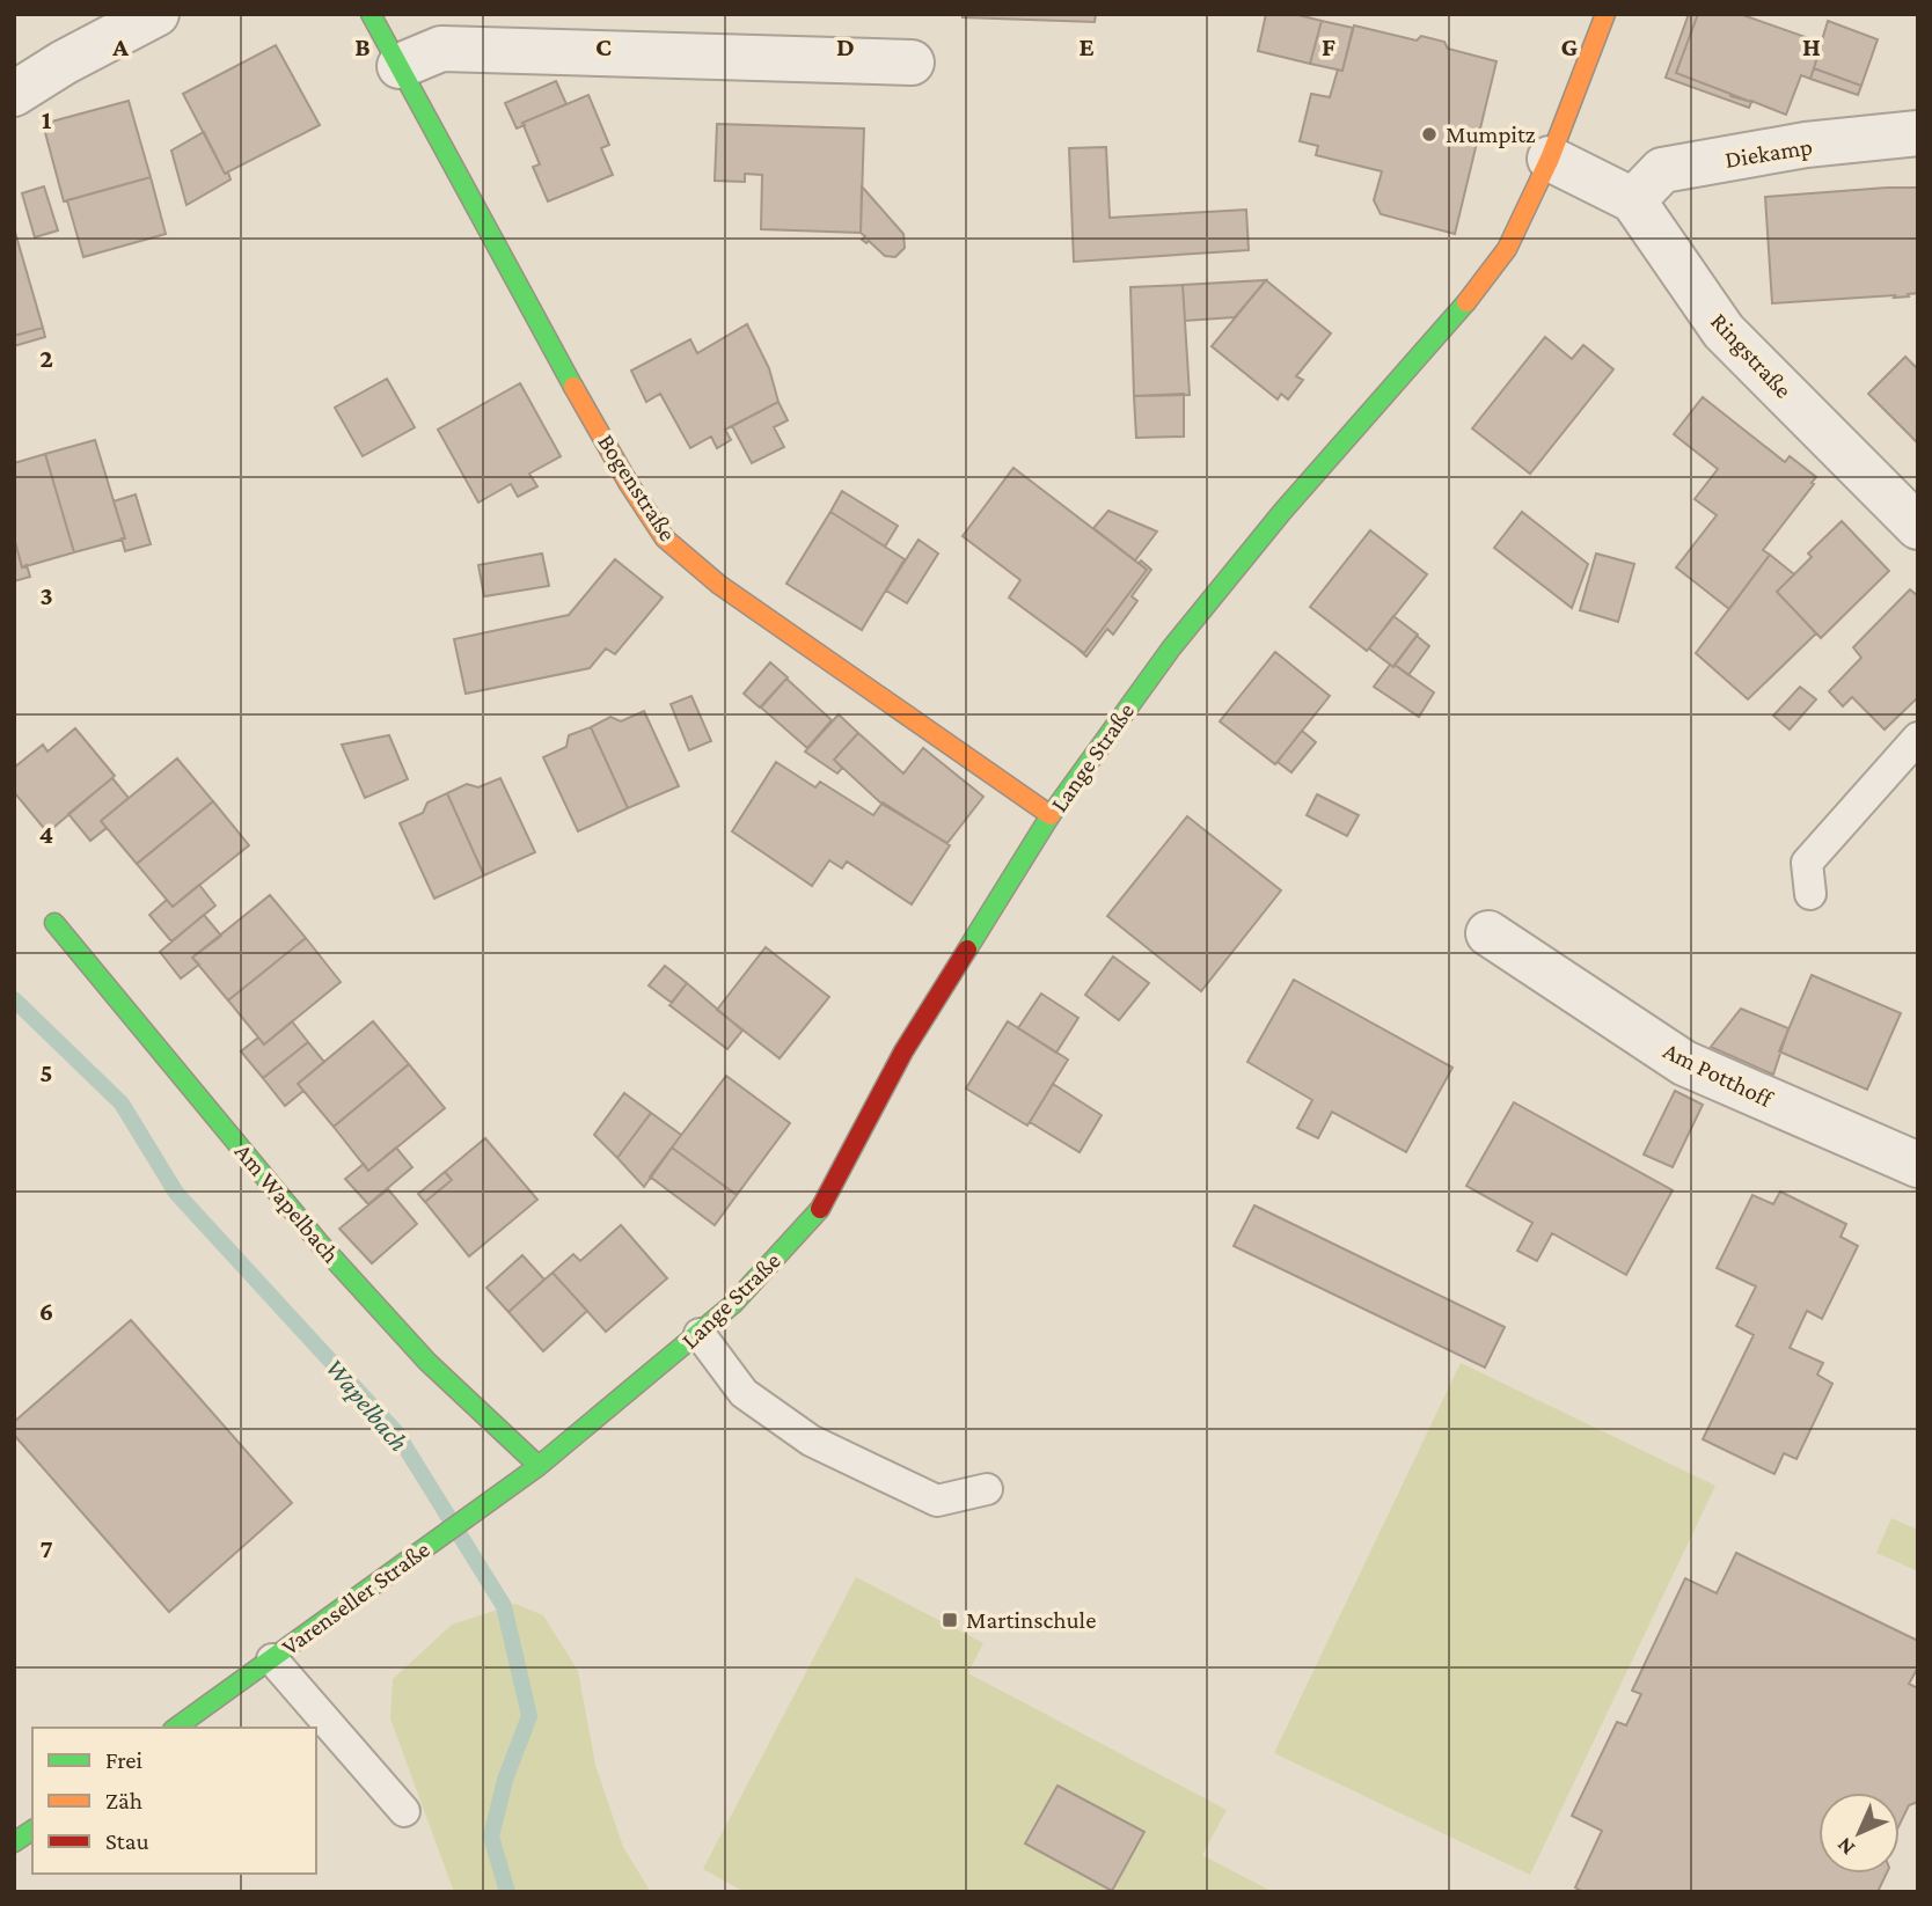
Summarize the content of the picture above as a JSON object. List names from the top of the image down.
{
  "streets": {
    "main road": [
      "Bogenstraße",
      "Lange Straße",
      "Am Wapelbach",
      "Varenseller Straße"
    ],
    "street": ["Diekamp", "Ringstraße", "Am Potthoff"]
  },
  "crossings": [
    ["Diekamp", "Ringstraße"],
    ["Ringstraße", "Lange Straße"],
    ["Bogenstraße", "Lange Straße"],
    ["Lange Straße", "Am Wapelbach"],
    ["Lange Straße", "Varenseller Straße"],
    ["Am Wapelbach", "Varenseller Straße"]
  ],
  "water": ["Wapelbach"],
  "places": {
    "other": ["Mumpitz"],
    "transit": ["Martinschule"]
  },
  "legend": ["Frei", "Zäh", "Stau"],
  "north": "bottom left",
  "grid": {
    "columns": [
      "A",
      "B",
      "C",
      "D",
      "E",
      "F",
      "G",
      "H"
    ],
    "rows": [
      "1",
      "2",
      "3",
      "4",
      "5",
      "6",
      "7"
    ]
  }
}
